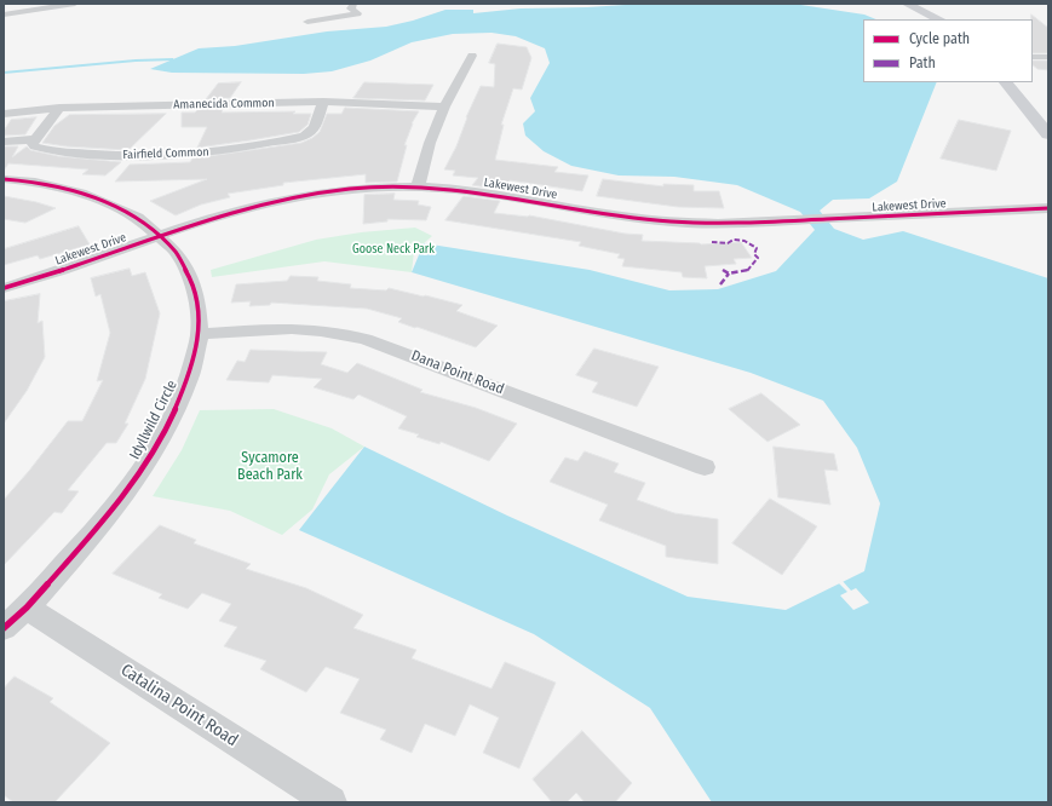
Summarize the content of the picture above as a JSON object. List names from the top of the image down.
{
  "streets": {
    "street": [
      "Amanecida Common",
      "Fairfield Common",
      "Lakewest Drive",
      "Dana Point Road",
      "Idyllwild Circle",
      "Catalina Point Road"
    ]
  },
  "crossings": [
    ["Amanecida Common", "Fairfield Common"],
    ["Lakewest Drive", "Idyllwild Circle"],
    ["Dana Point Road", "Idyllwild Circle"],
    ["Idyllwild Circle", "Catalina Point Road"]
  ],
  "parks": ["Goose Neck Park", "Sycamore Beach Park"],
  "legend": ["Cycle path", "Path"]
}
